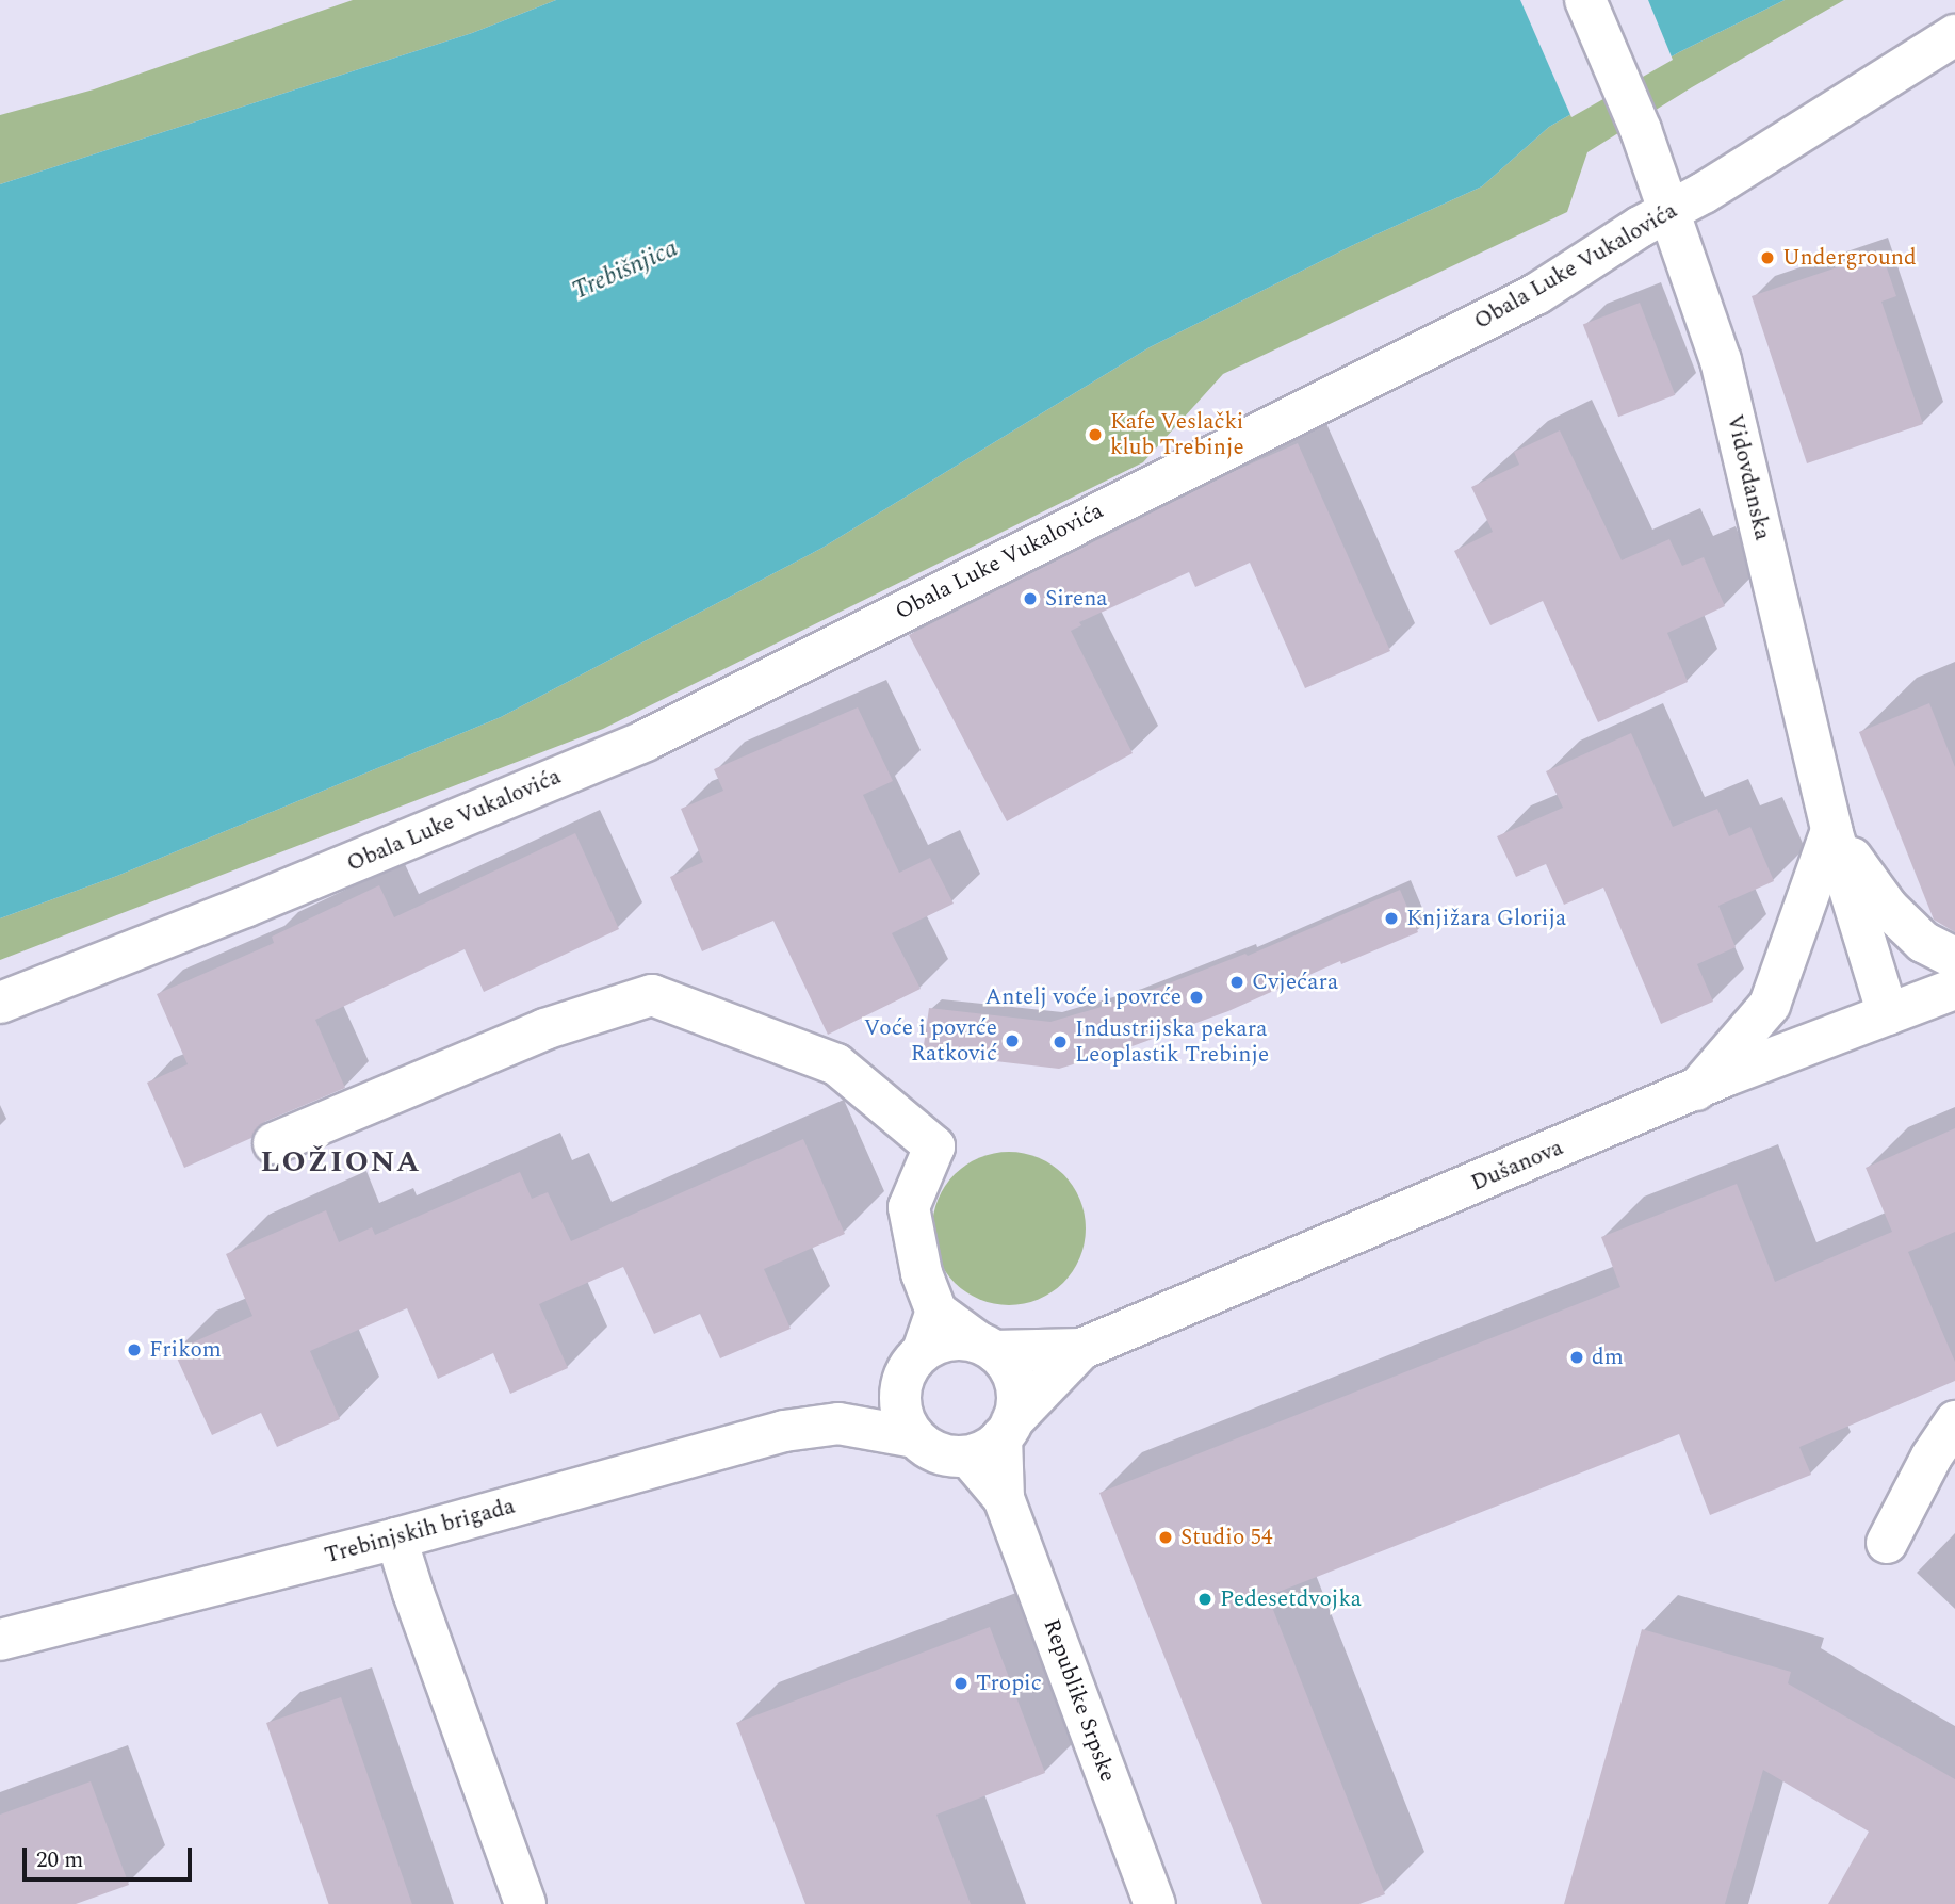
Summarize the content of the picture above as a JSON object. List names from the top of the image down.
{
  "streets": {
    "street": [
      "Obala Luke Vukalovića",
      "Vidovdanska",
      "Dušanova",
      "Trebinjskih brigada",
      "Republike Srpske"
    ]
  },
  "crossings": [
    ["Obala Luke Vukalovića", "Vidovdanska"],
    ["Vidovdanska", "Dušanova"]
  ],
  "districts": ["LOŽIONA"],
  "water": ["Trebišnjica"],
  "places": [
    "Underground",
    "Kafe Veslački klub Trebinje",
    "Sirena",
    "Knjižara Glorija",
    "Cvjećara",
    "Antelj voće i povrće",
    "Voće i povrće Ratković",
    "Industrijska pekara Leoplastik Trebinje",
    "Frikom",
    "dm",
    "Studio 54",
    "Pedesetdvojka",
    "Tropic"
  ],
  "scale_bar": "20 m"
}
